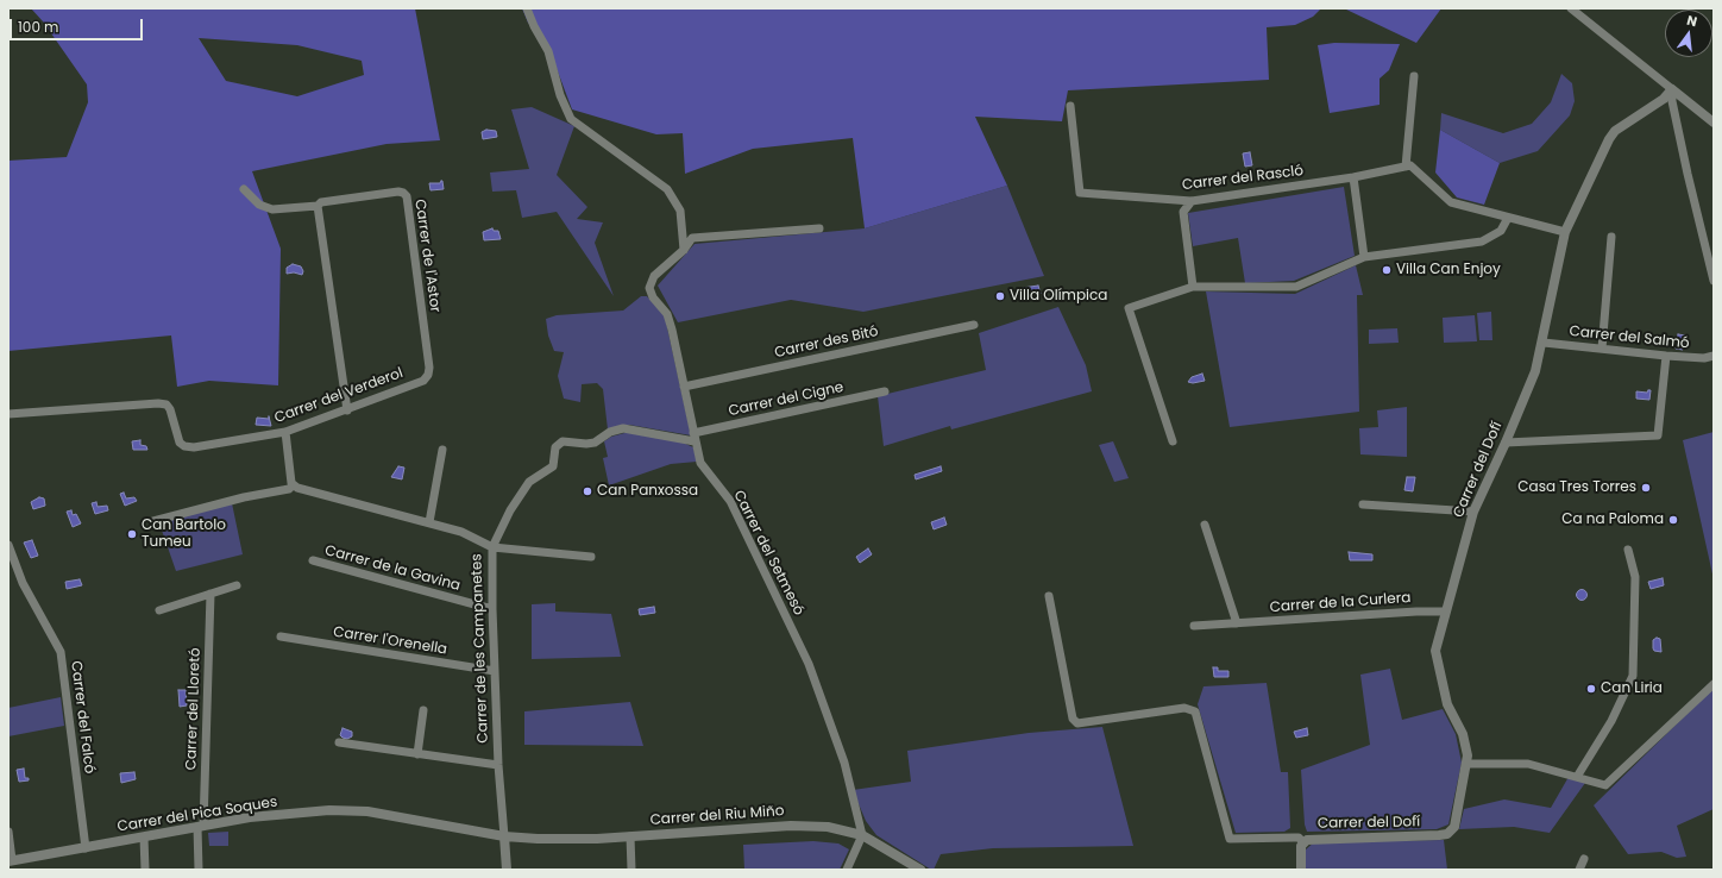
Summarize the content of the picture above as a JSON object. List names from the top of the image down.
{
  "streets": {
    "street": [
      "Carrer del Rascló",
      "Carrer de l'Astor",
      "Carrer del Salmó",
      "Carrer des Bitó",
      "Carrer del Verderol",
      "Carrer del Cigne",
      "Carrer del Dofí",
      "Carrer del Setmesó",
      "Carrer de la Gavina",
      "Carrer de la Curlera",
      "Carrer l'Orenella",
      "Carrer de les Campanetes",
      "Carrer del Lloretó",
      "Carrer del Falcó",
      "Carrer del Pica Soques",
      "Carrer del Riu Miño"
    ]
  },
  "crossings": [
    ["Carrer de l'Astor", "Carrer del Verderol"],
    ["Carrer del Salmó", "Carrer del Dofí"],
    ["Carrer des Bitó", "Carrer del Setmesó"],
    ["Carrer del Cigne", "Carrer del Setmesó"],
    ["Carrer del Dofí", "Carrer de la Curlera"],
    ["Carrer del Setmesó", "Carrer del Riu Miño"],
    ["Carrer de la Gavina", "Carrer de les Campanetes"],
    ["Carrer l'Orenella", "Carrer de les Campanetes"],
    ["Carrer de les Campanetes", "Carrer del Pica Soques"],
    ["Carrer de les Campanetes", "Carrer del Riu Miño"],
    ["Carrer del Lloretó", "Carrer del Pica Soques"],
    ["Carrer del Falcó", "Carrer del Pica Soques"],
    ["Carrer del Pica Soques", "Carrer del Riu Miño"]
  ],
  "places": [
    "Villa Can Enjoy",
    "Villa Olímpica",
    "Casa Tres Torres",
    "Can Panxossa",
    "Ca na Paloma",
    "Can Bartolo Tumeu",
    "Can Liria"
  ],
  "scale_bar": "100 m",
  "north": "top"
}
